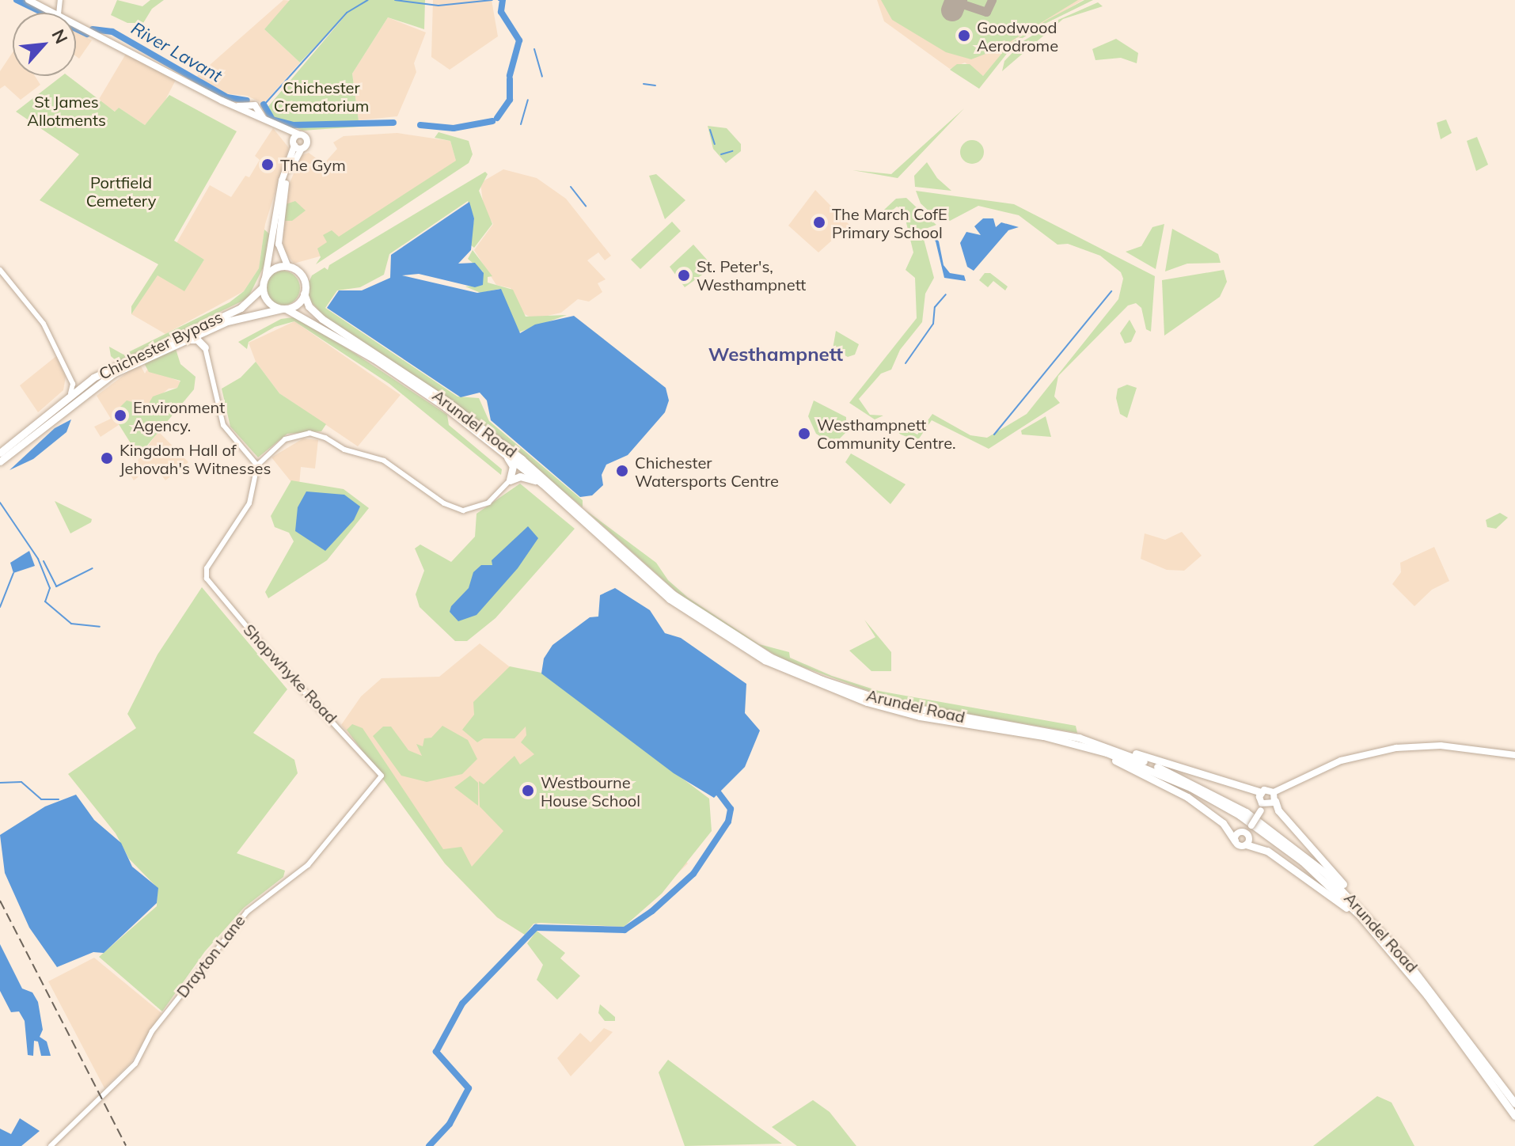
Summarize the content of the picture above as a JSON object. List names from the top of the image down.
{
  "streets": {
    "highway": ["Chichester Bypass", "Arundel Road"],
    "main road": ["Shopwhyke Road", "Drayton Lane"]
  },
  "crossings": [
    ["Chichester Bypass", "Arundel Road"],
    ["Shopwhyke Road", "Drayton Lane"]
  ],
  "districts": ["Westhampnett"],
  "water": ["River Lavant"],
  "parks": ["Chichester Crematorium", "St James Allotments", "Portfield Cemetery"],
  "places": [
    "Goodwood Aerodrome",
    "The Gym",
    "The March CofE Primary School",
    "St. Peter's, Westhampnett",
    "Environment Agency.",
    "Westhampnett Community Centre.",
    "Kingdom Hall of Jehovah's Witnesses",
    "Chichester Watersports Centre",
    "Westbourne House School"
  ],
  "north": "top right"
}
